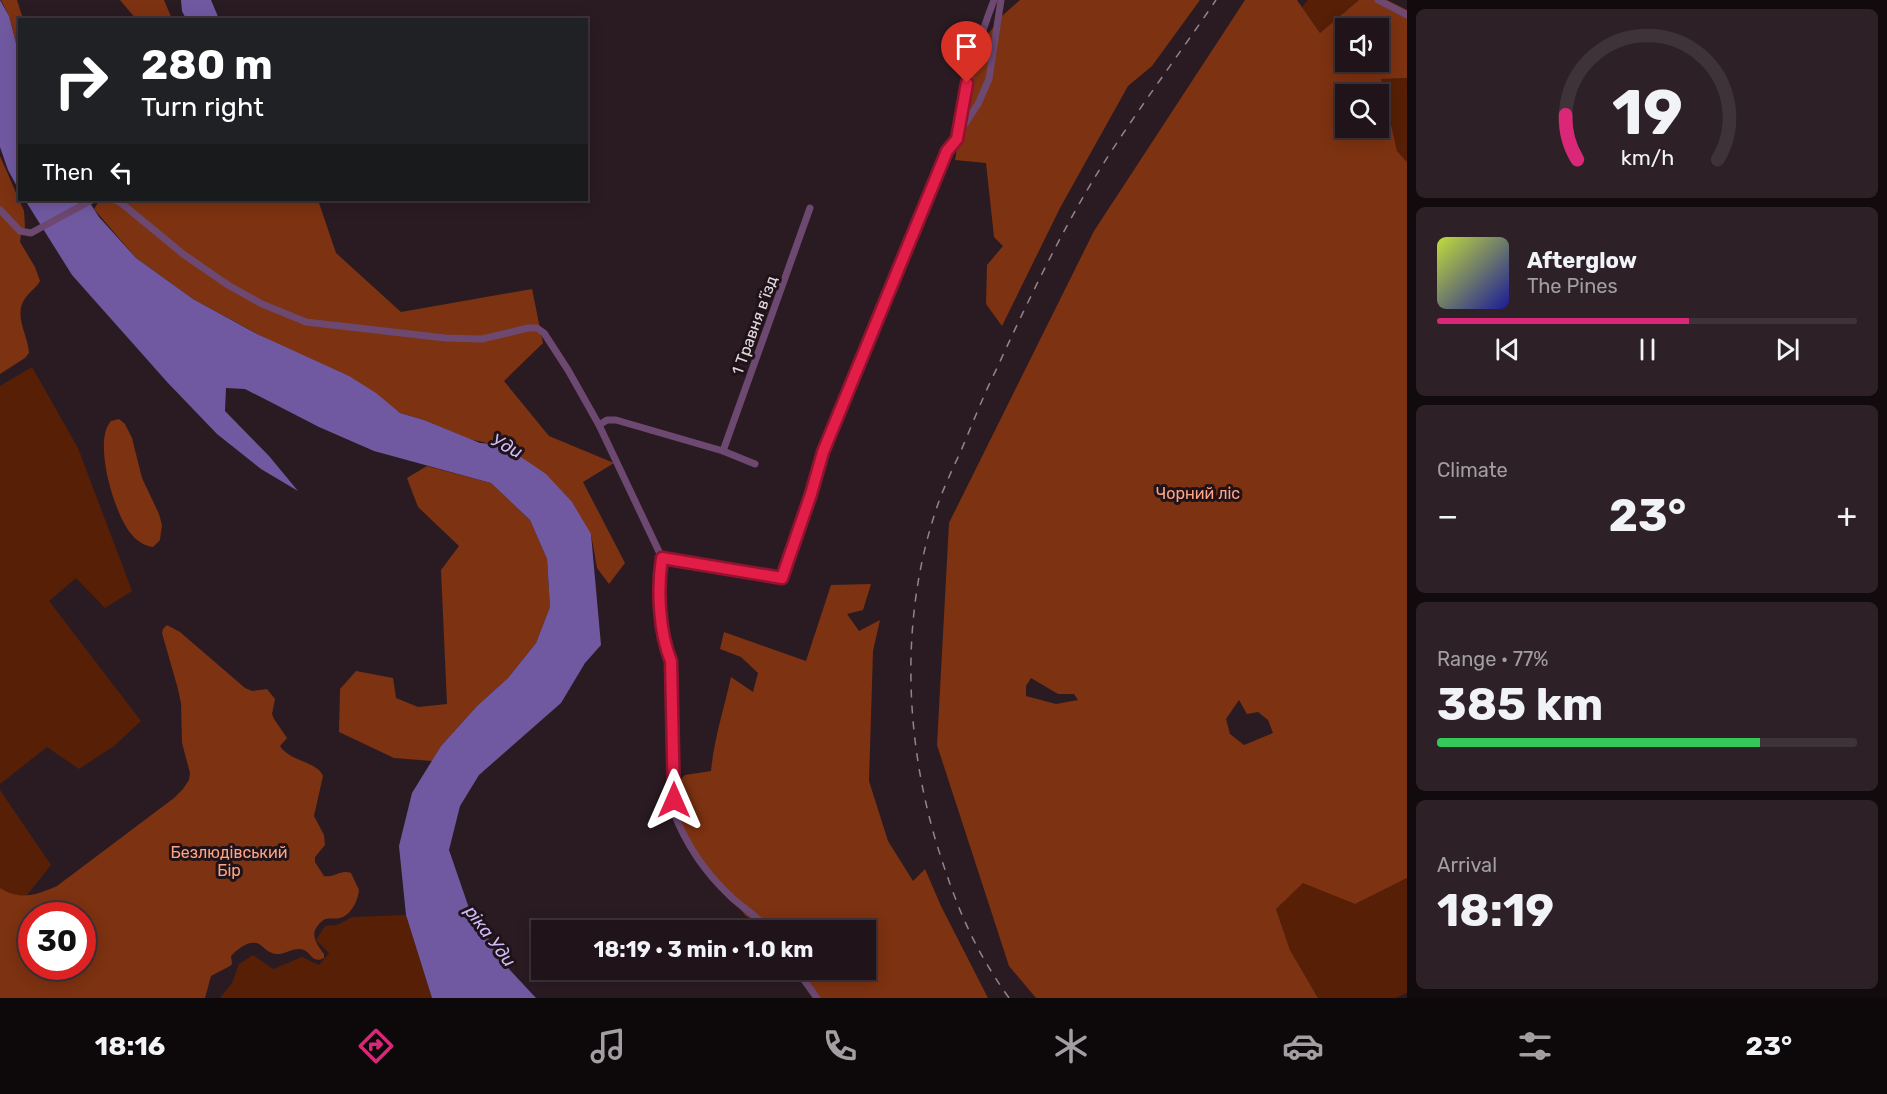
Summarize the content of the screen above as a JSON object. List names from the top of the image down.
{
  "streets": {
    "street": ["1 Травня в’їзд"]
  },
  "water": ["Уди", "ріка Уди"],
  "parks": ["Чорний ліс", "Безлюдівський Бір"],
  "page": {
    "turn": ["280 m", "Turn right"],
    "then": "Then",
    "song": ["Afterglow", "The Pines"],
    "tile": [
      "Climate",
      ["Range · 77%", "385 km"],
      ["Arrival", "18:19"]
    ],
    "heat": ["−", "23°", "+"],
    "limit": "30",
    "trip": "18:19 · 3 min · 1.0 km",
    "tabs": ["18:16", "23°"],
    "gauge": ["19", "km/h"]
  }
}
